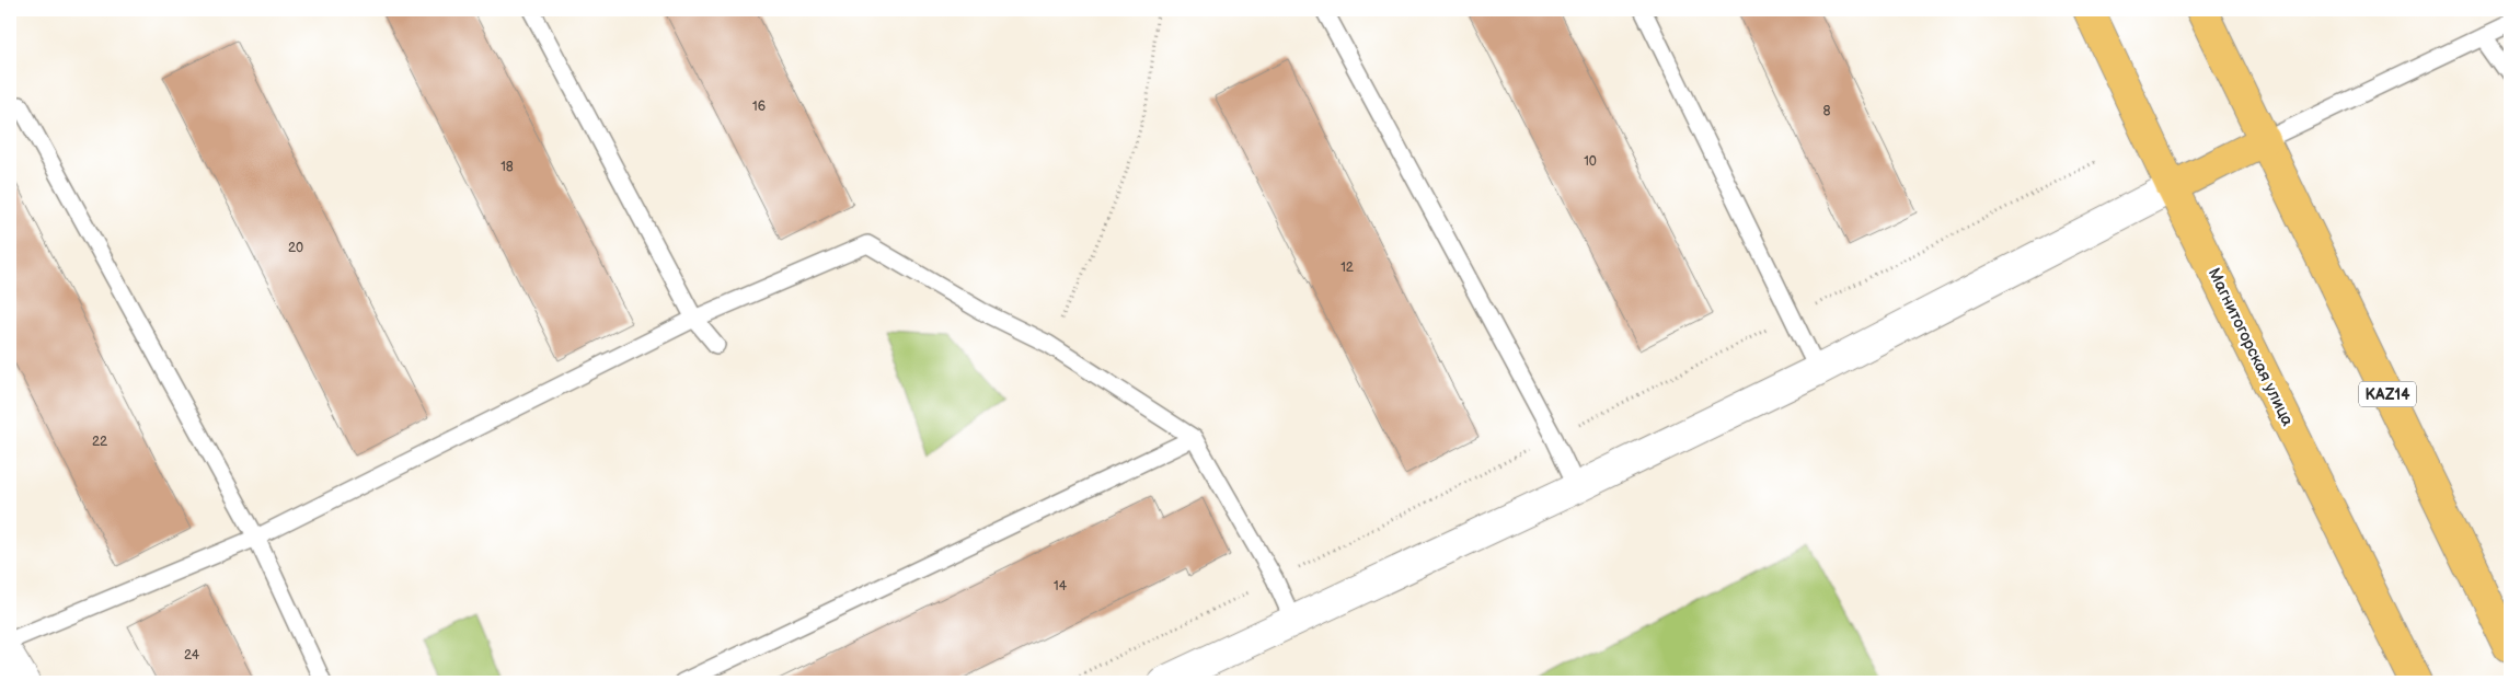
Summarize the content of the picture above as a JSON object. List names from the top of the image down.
{
  "streets": {
    "main road": ["Магнитогорская улица", "KAZ14"]
  },
  "house_numbers": [
    "16",
    "8",
    "10",
    "18",
    "20",
    "12",
    "22",
    "14",
    "24"
  ]
}
